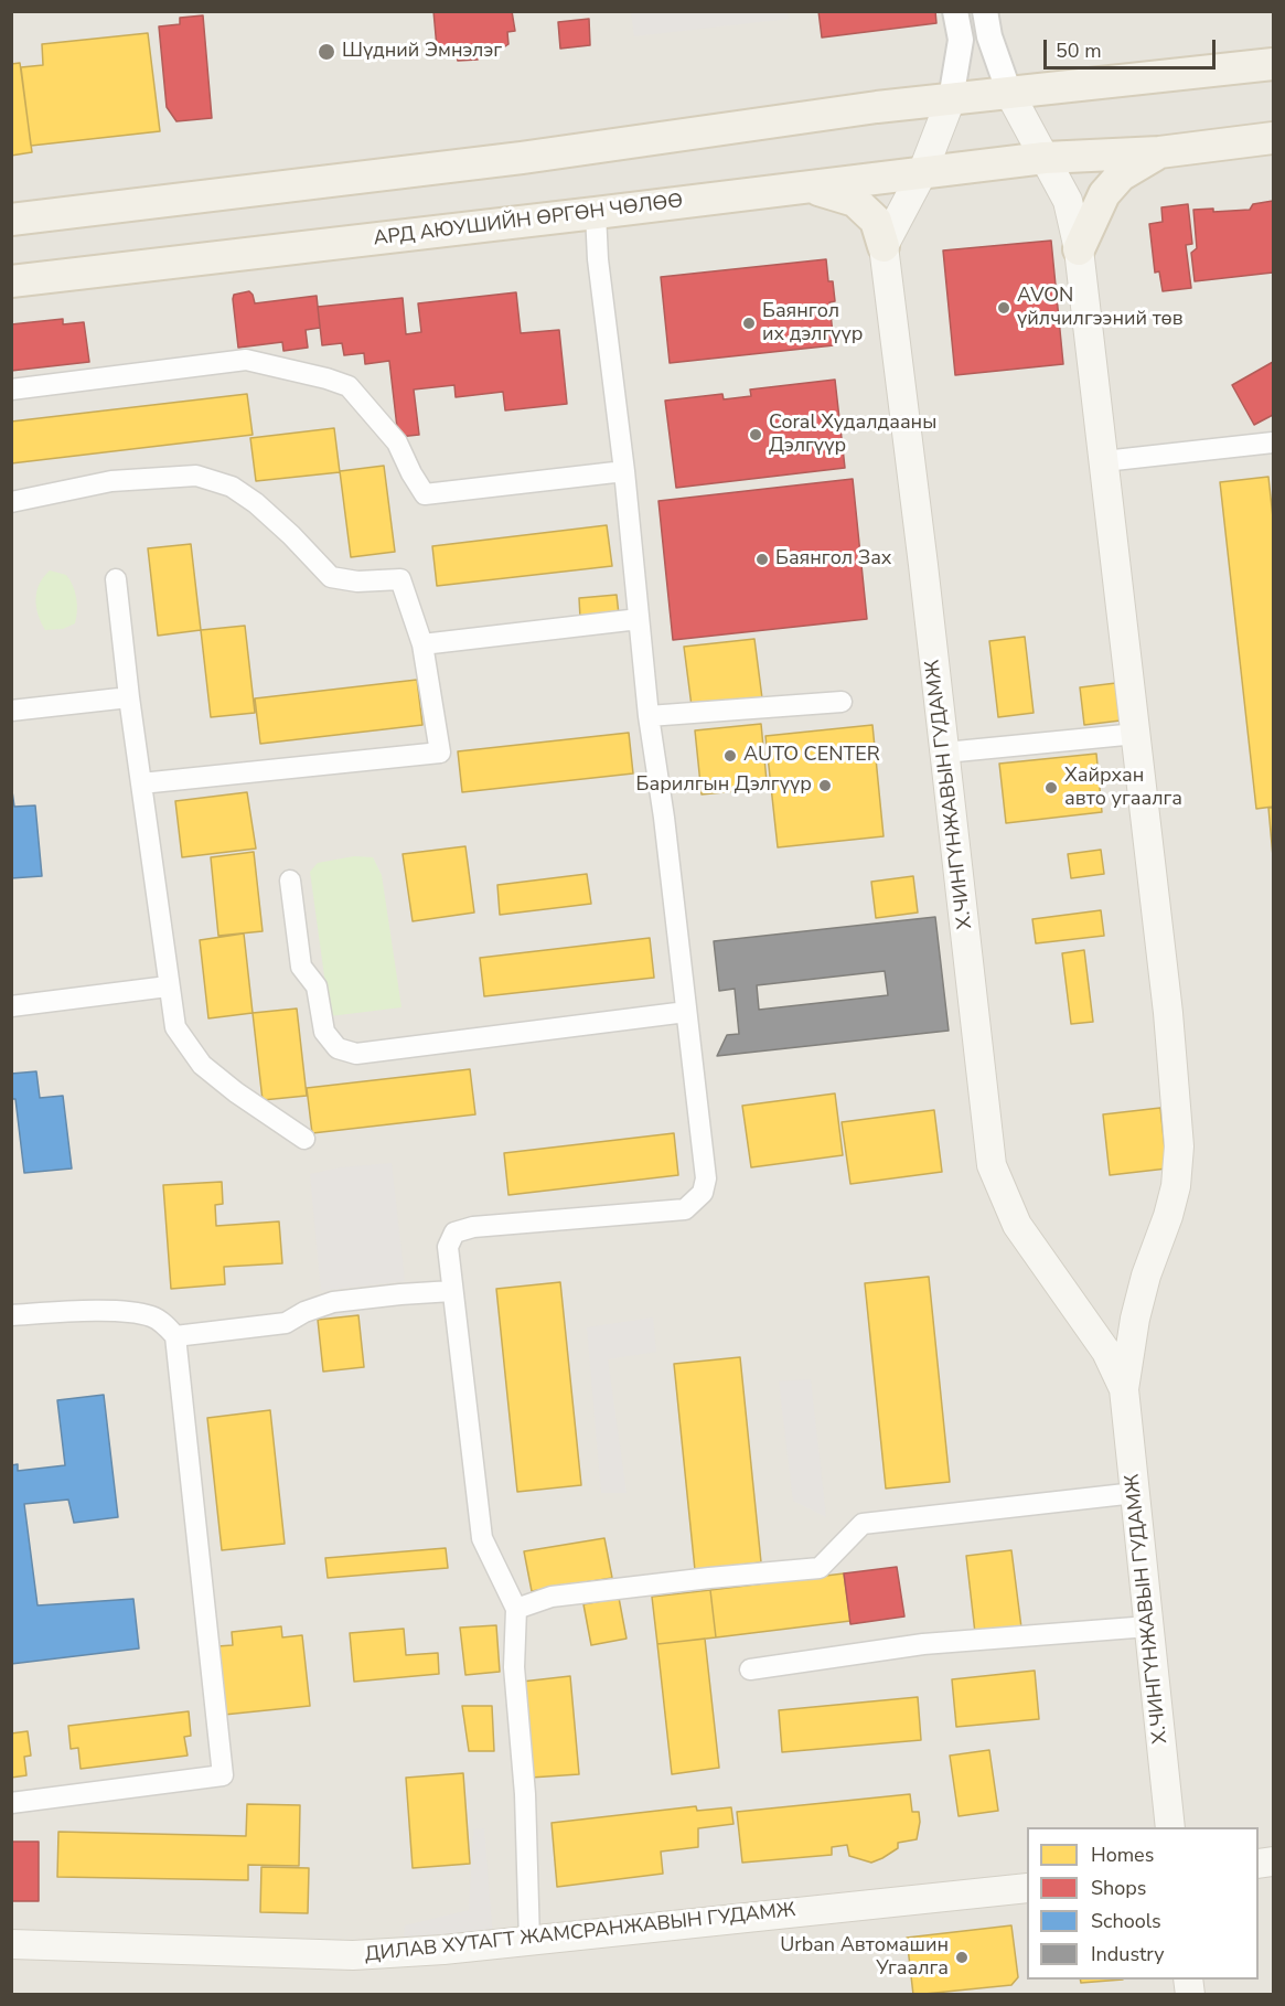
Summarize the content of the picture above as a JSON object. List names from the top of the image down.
{
  "streets": {
    "main road": ["АРД АЮУШИЙН ӨРГӨН ЧӨЛӨӨ", "Х.ЧИНГҮНЖАВЫН ГУДАМЖ", "ДИЛАВ ХУТАГТ ЖАМСРАНЖАВЫН ГУДАМЖ"]
  },
  "crossings": [
    ["АРД АЮУШИЙН ӨРГӨН ЧӨЛӨӨ", "Х.ЧИНГҮНЖАВЫН ГУДАМЖ"]
  ],
  "places": [
    "Шүдний Эмнэлэг",
    "AVON үйлчилгээний төв",
    "Баянгол их дэлгүүр",
    "Coral Худалдааны Дэлгүүр",
    "Баянгол Зах",
    "AUTO CENTER",
    "Барилгын Дэлгүүр",
    "Хайрхан авто угаалга",
    "Urban Автомашин Угаалга"
  ],
  "legend": [
    "Homes",
    "Shops",
    "Schools",
    "Industry"
  ],
  "scale_bar": "50 m"
}
